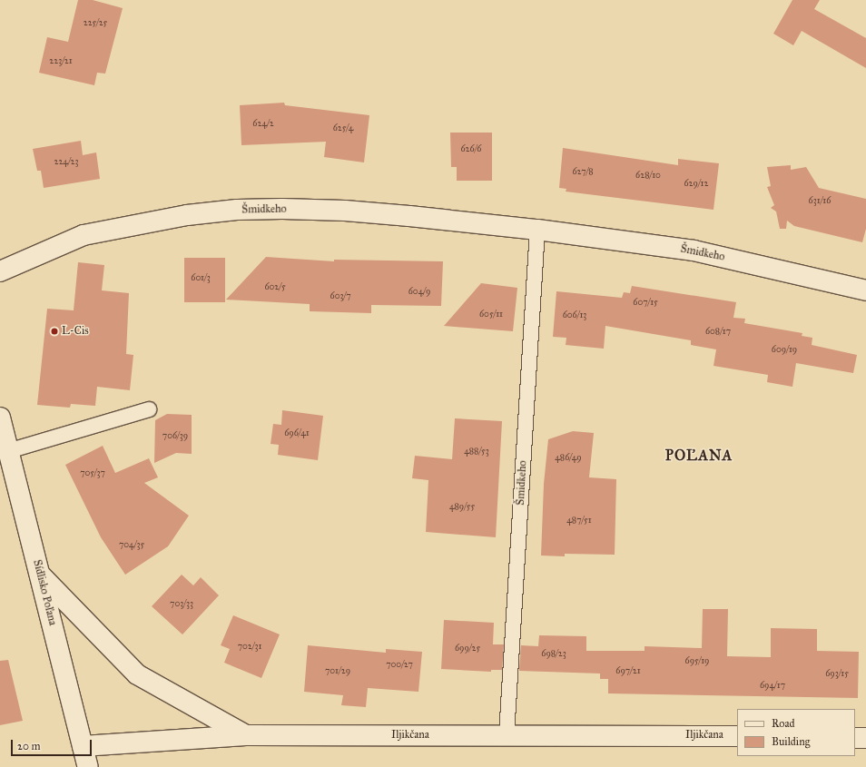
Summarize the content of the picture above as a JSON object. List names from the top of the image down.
{
  "streets": {
    "street": ["Šmidkeho", "Sídlisko Poľana", "Iljikčana"]
  },
  "crossings": [
    ["Šmidkeho", "Iljikčana"],
    ["Sídlisko Poľana", "Iljikčana"]
  ],
  "districts": ["POĽANA"],
  "places": ["L-Cis"],
  "house_numbers": [
    "225/25",
    "223/21",
    "624/2",
    "625/4",
    "626/6",
    "224/23",
    "627/8",
    "628/10",
    "629/12",
    "631/16",
    "601/3",
    "602/5",
    "604/9",
    "603/7",
    "607/15",
    "605/11",
    "606/13",
    "608/17",
    "609/19",
    "696/41",
    "706/39",
    "488/53",
    "486/49",
    "705/37",
    "489/55",
    "487/51",
    "704/35",
    "703/33",
    "702/31",
    "699/25",
    "698/23",
    "695/19",
    "700/27",
    "701/29",
    "697/21",
    "693/15",
    "694/17"
  ],
  "legend": ["Road", "Building"],
  "scale_bar": "20 m"
}
